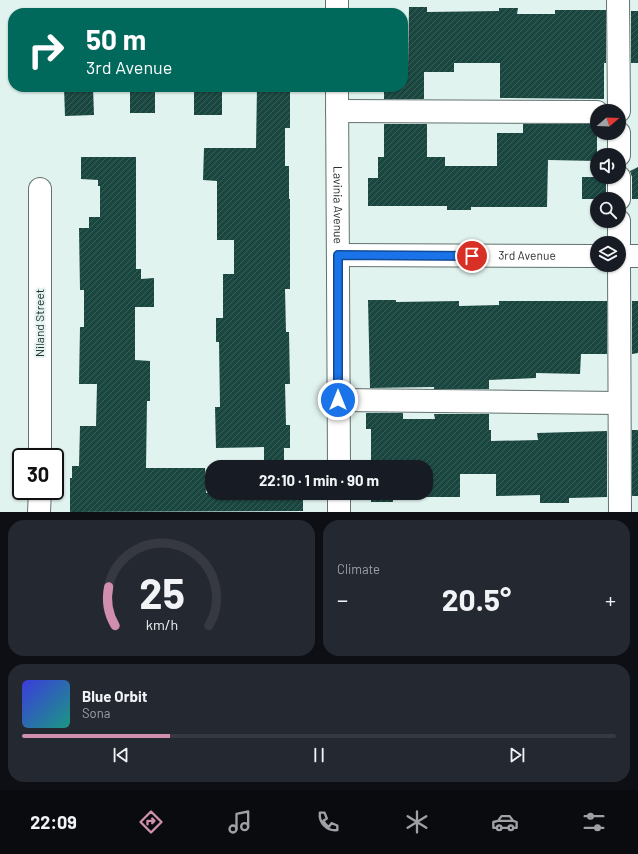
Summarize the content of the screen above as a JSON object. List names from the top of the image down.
{
  "streets": {
    "street": ["Lavinia Avenue", "3rd Avenue", "Niland Street"]
  },
  "crossings": [
    ["Lavinia Avenue", "3rd Avenue"]
  ],
  "north": "right",
  "page": {
    "turn": ["50 m", "3rd Avenue"],
    "limit": "30",
    "trip": "22:10 · 1 min · 90 m",
    "tile": "Climate",
    "heat": ["−", "20.5°", "+"],
    "song": ["Blue Orbit", "Sona"],
    "tabs": "22:09",
    "gauge": ["25", "km/h"]
  }
}
